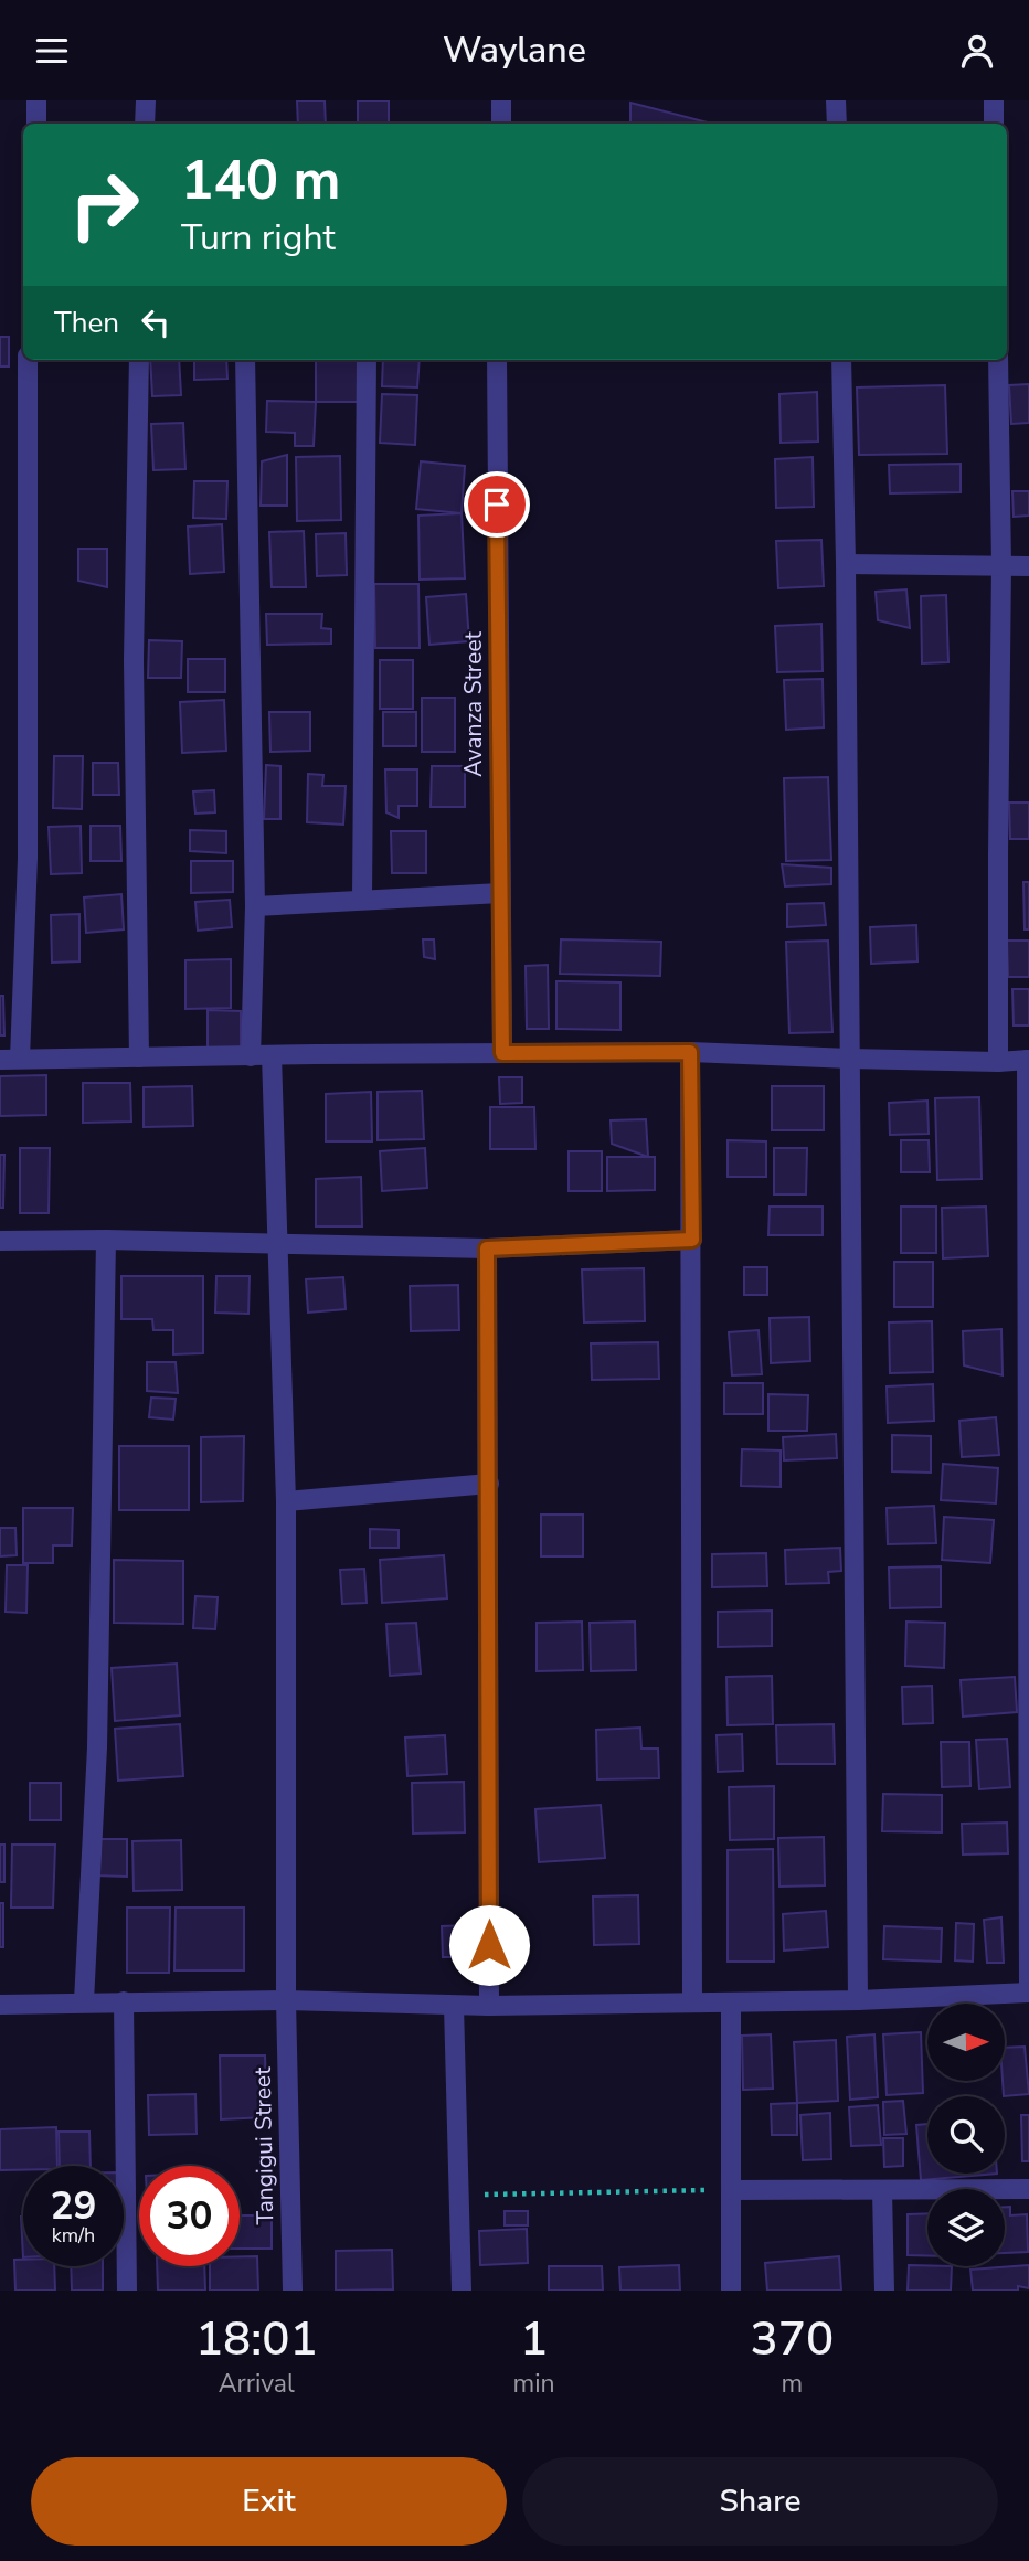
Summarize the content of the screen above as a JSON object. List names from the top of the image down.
{
  "streets": {
    "street": ["Avanza Street", "Tangigui Street"]
  },
  "north": "right",
  "page": {
    "header": "Waylane",
    "turn": ["140 m", "Turn right"],
    "then": "Then",
    "speed": "29 km/h",
    "limit": "30",
    "eta": [
      "18:01",
      "Arrival",
      "1",
      "min",
      "370",
      "m"
    ],
    "buttons": ["Exit", "Share"]
  }
}
